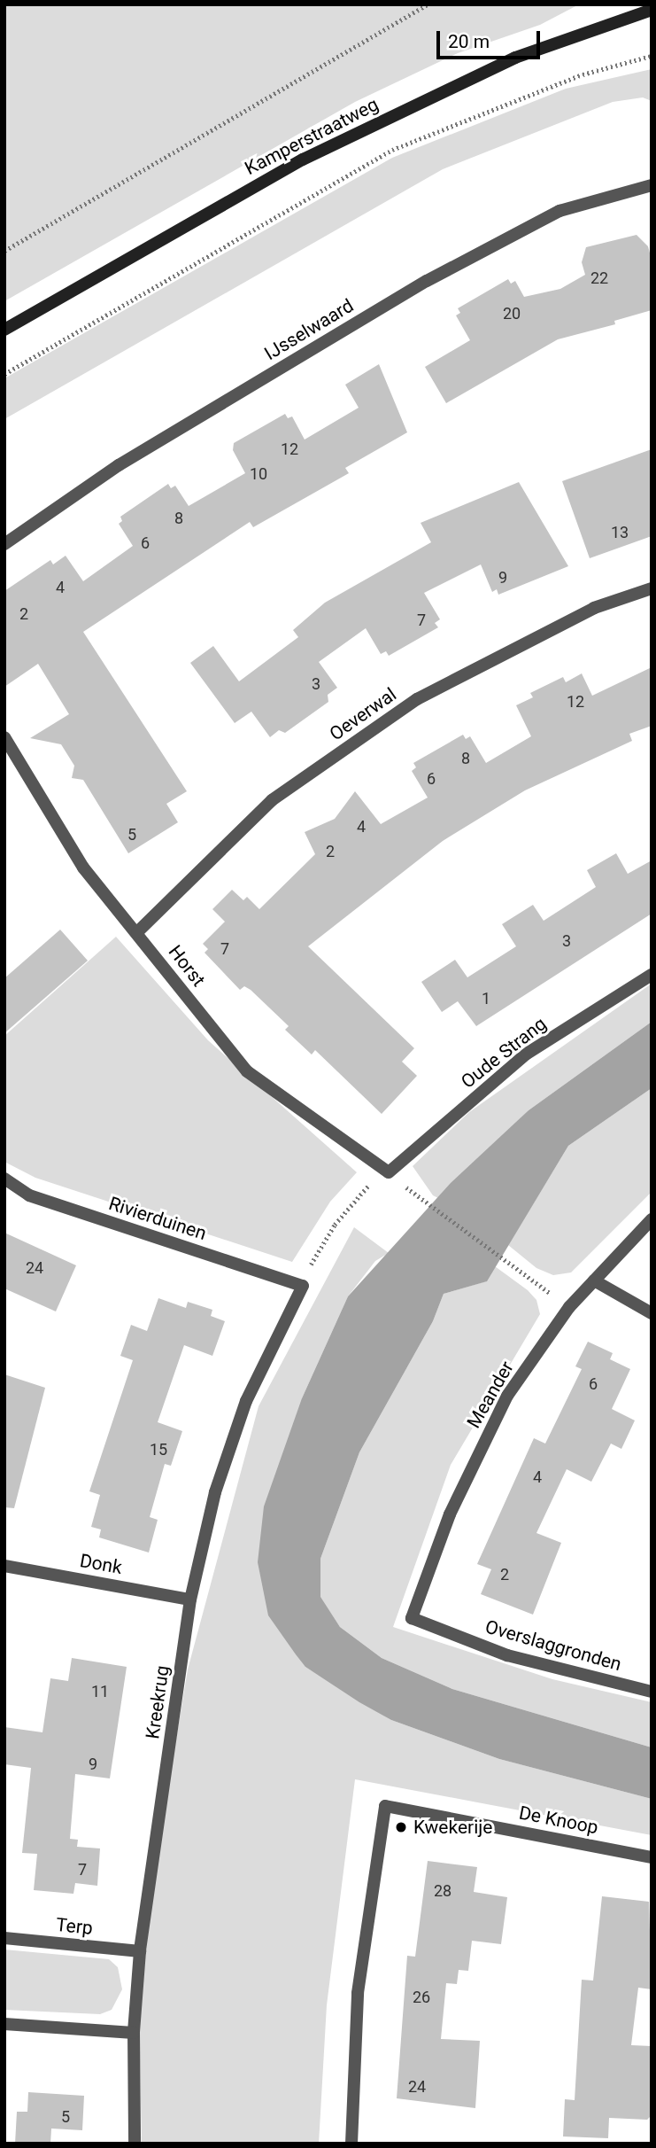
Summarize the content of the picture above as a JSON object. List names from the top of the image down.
{
  "streets": {
    "main road": ["Kamperstraatweg"],
    "street": [
      "IJsselwaard",
      "Oeverwal",
      "Horst",
      "Oude Strang",
      "Rivierduinen",
      "Meander",
      "Donk",
      "Overslaggronden",
      "Kreekrug",
      "De Knoop",
      "Terp"
    ]
  },
  "crossings": [
    ["Oeverwal", "Horst"],
    ["Horst", "Oude Strang"],
    ["Rivierduinen", "Kreekrug"],
    ["Meander", "Overslaggronden"],
    ["Donk", "Kreekrug"],
    ["Kreekrug", "Terp"]
  ],
  "places": ["Kwekerije"],
  "house_numbers": [
    "22",
    "20",
    "12",
    "10",
    "8",
    "13",
    "6",
    "9",
    "4",
    "2",
    "7",
    "3",
    "12",
    "8",
    "6",
    "4",
    "5",
    "2",
    "3",
    "7",
    "1",
    "24",
    "6",
    "15",
    "4",
    "2",
    "11",
    "9",
    "7",
    "28",
    "26",
    "24",
    "5"
  ],
  "scale_bar": "20 m"
}
